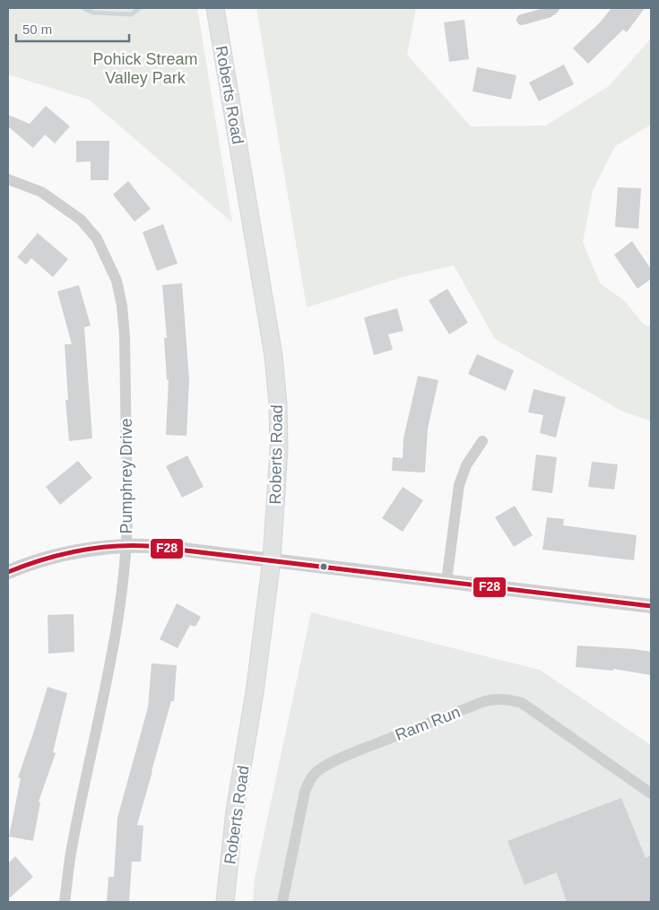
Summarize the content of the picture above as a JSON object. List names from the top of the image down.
{
  "streets": {
    "main road": ["Roberts Road"],
    "street": ["Pumphrey Drive", "Ram Run"]
  },
  "parks": ["Pohick Stream Valley Park"],
  "lines": ["transit line F28"],
  "scale_bar": "50 m"
}
